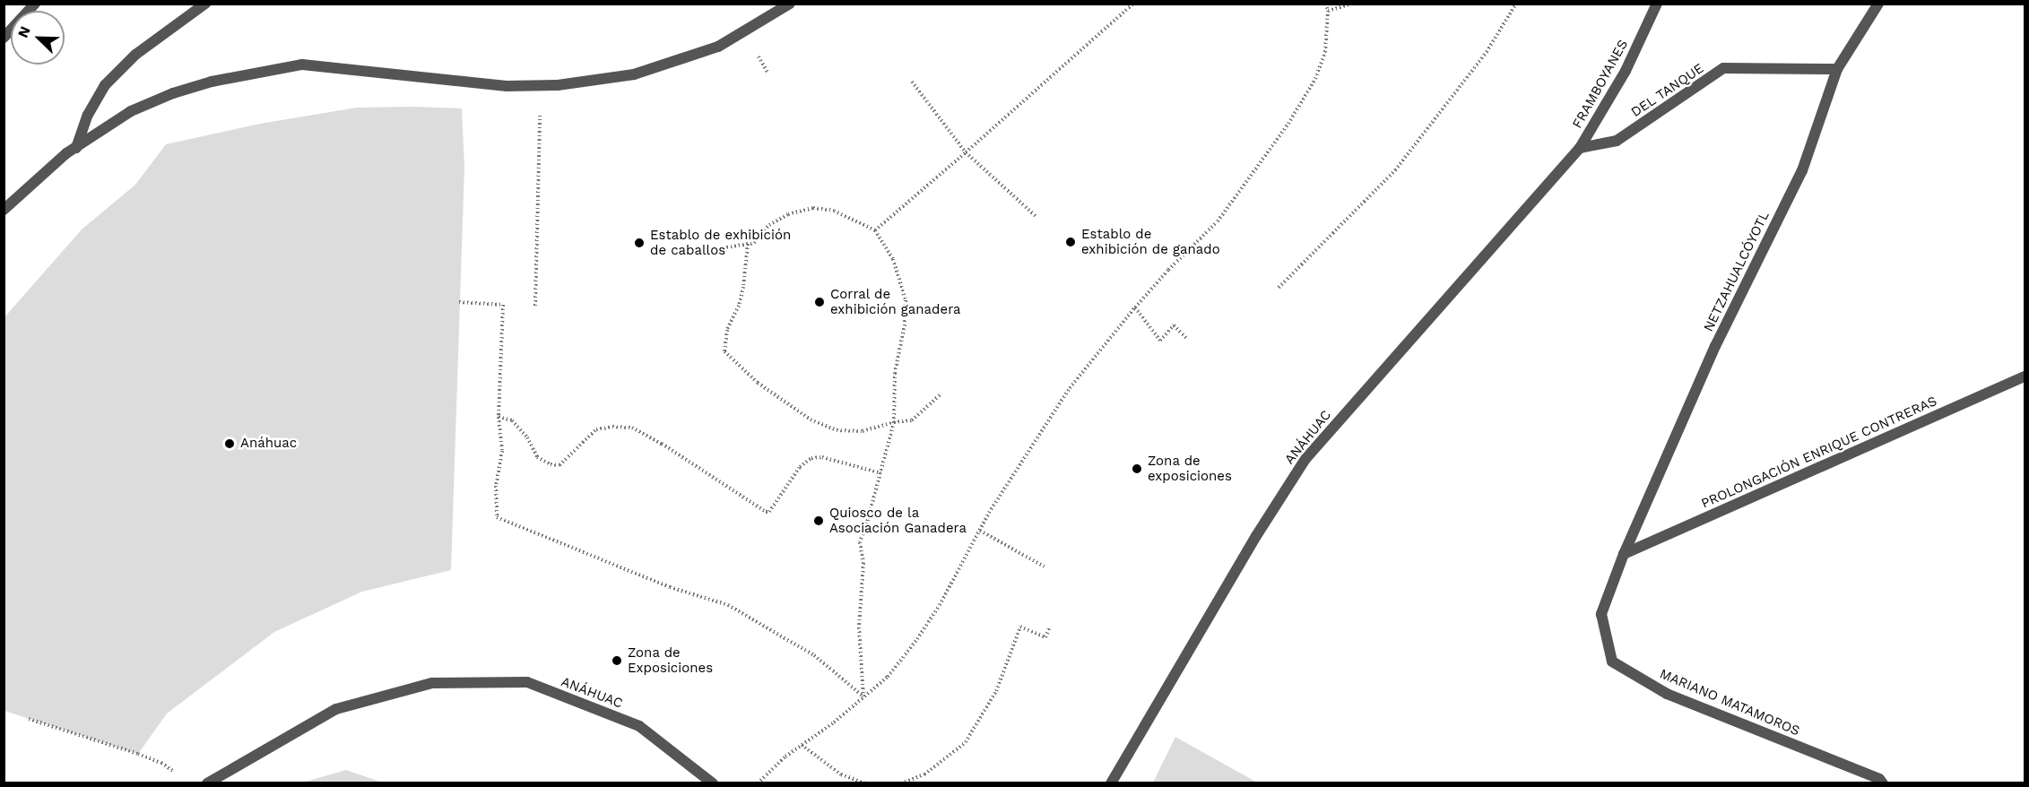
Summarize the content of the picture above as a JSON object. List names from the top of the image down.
{
  "streets": {
    "street": [
      "FRAMBOYANES",
      "DEL TANQUE",
      "NETZAHUALCÓYOTL",
      "ANÁHUAC",
      "PROLONGACIÓN ENRIQUE CONTRERAS",
      "MARIANO MATAMOROS"
    ]
  },
  "crossings": [
    ["FRAMBOYANES", "DEL TANQUE"],
    ["FRAMBOYANES", "ANÁHUAC"],
    ["DEL TANQUE", "NETZAHUALCÓYOTL"],
    ["DEL TANQUE", "ANÁHUAC"],
    ["NETZAHUALCÓYOTL", "PROLONGACIÓN ENRIQUE CONTRERAS"],
    ["NETZAHUALCÓYOTL", "MARIANO MATAMOROS"],
    ["PROLONGACIÓN ENRIQUE CONTRERAS", "MARIANO MATAMOROS"]
  ],
  "places": [
    "Establo de exhibición de ganado",
    "Establo de exhibición de caballos",
    "Corral de exhibición ganadera",
    "Anáhuac",
    "Zona de exposiciones",
    "Quiosco de la Asociación Ganadera",
    "Zona de Exposiciones"
  ],
  "north": "top left"
}
